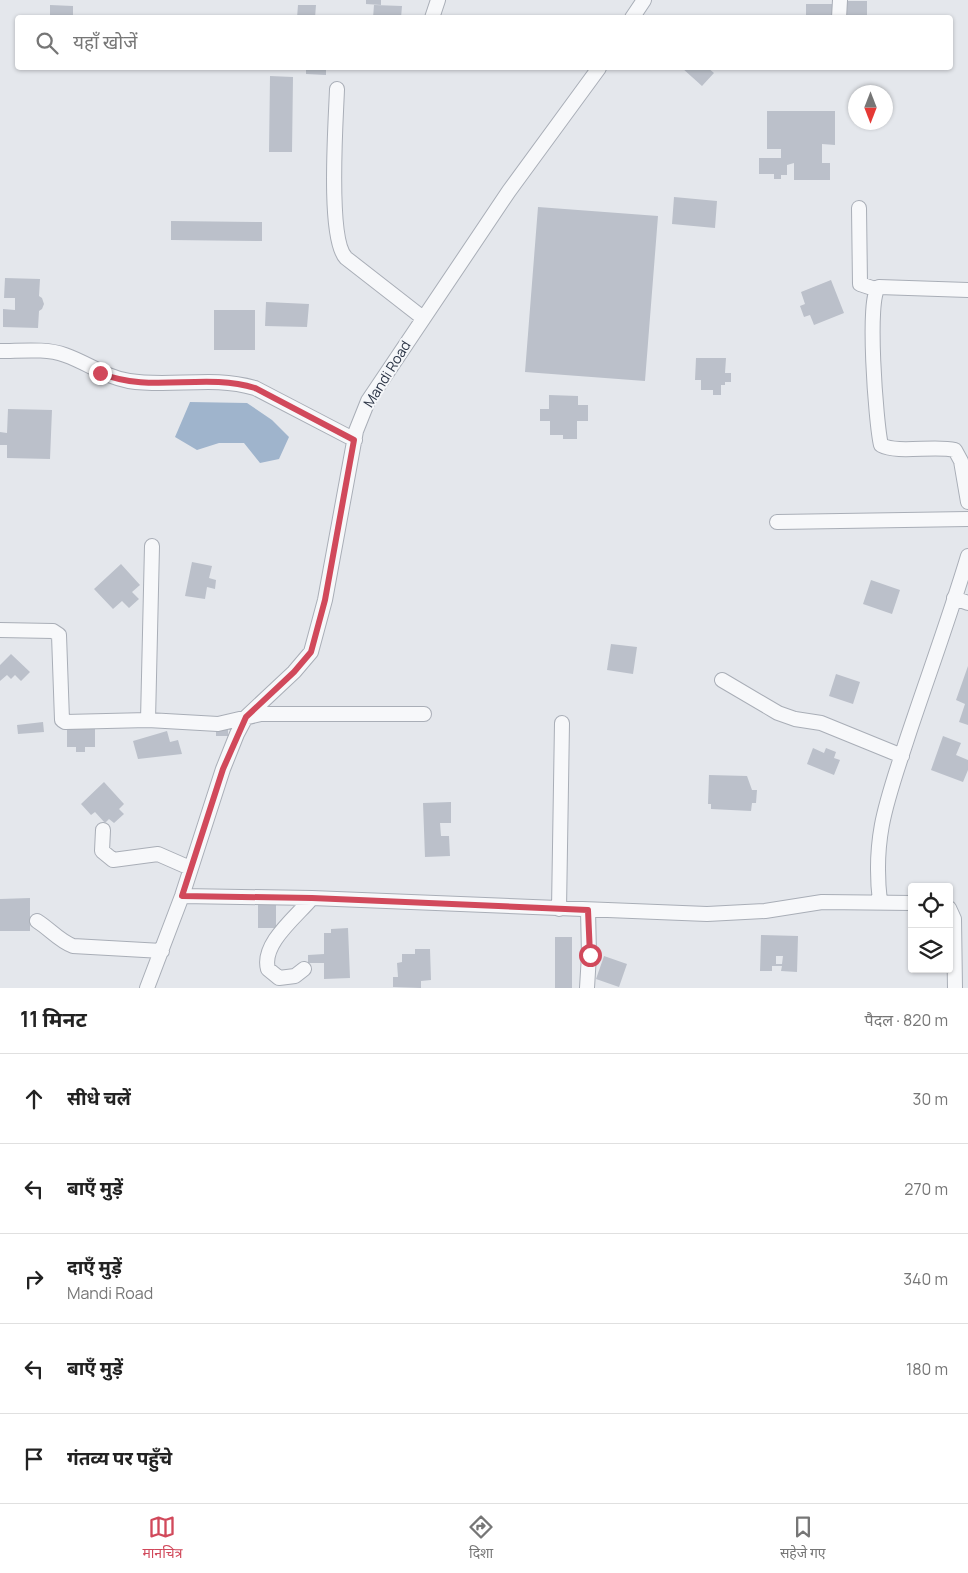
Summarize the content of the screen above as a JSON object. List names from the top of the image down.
{
  "streets": {
    "street": ["Mandi Road"]
  },
  "north": "bottom",
  "page": {
    "search": "यहाँ खोजें",
    "heading": ["11 मिनट", "पैदल · 820 m"],
    "list": [
      ["सीधे चलें", "30 m"],
      ["बाएँ मुड़ें", "270 m"],
      ["दाएँ मुड़ें", "Mandi Road", "340 m"],
      ["बाएँ मुड़ें", "180 m"],
      "गंतव्य पर पहुँचे"
    ],
    "nav": ["मानचित्र", "दिशा", "सहेजे गए"]
  }
}
